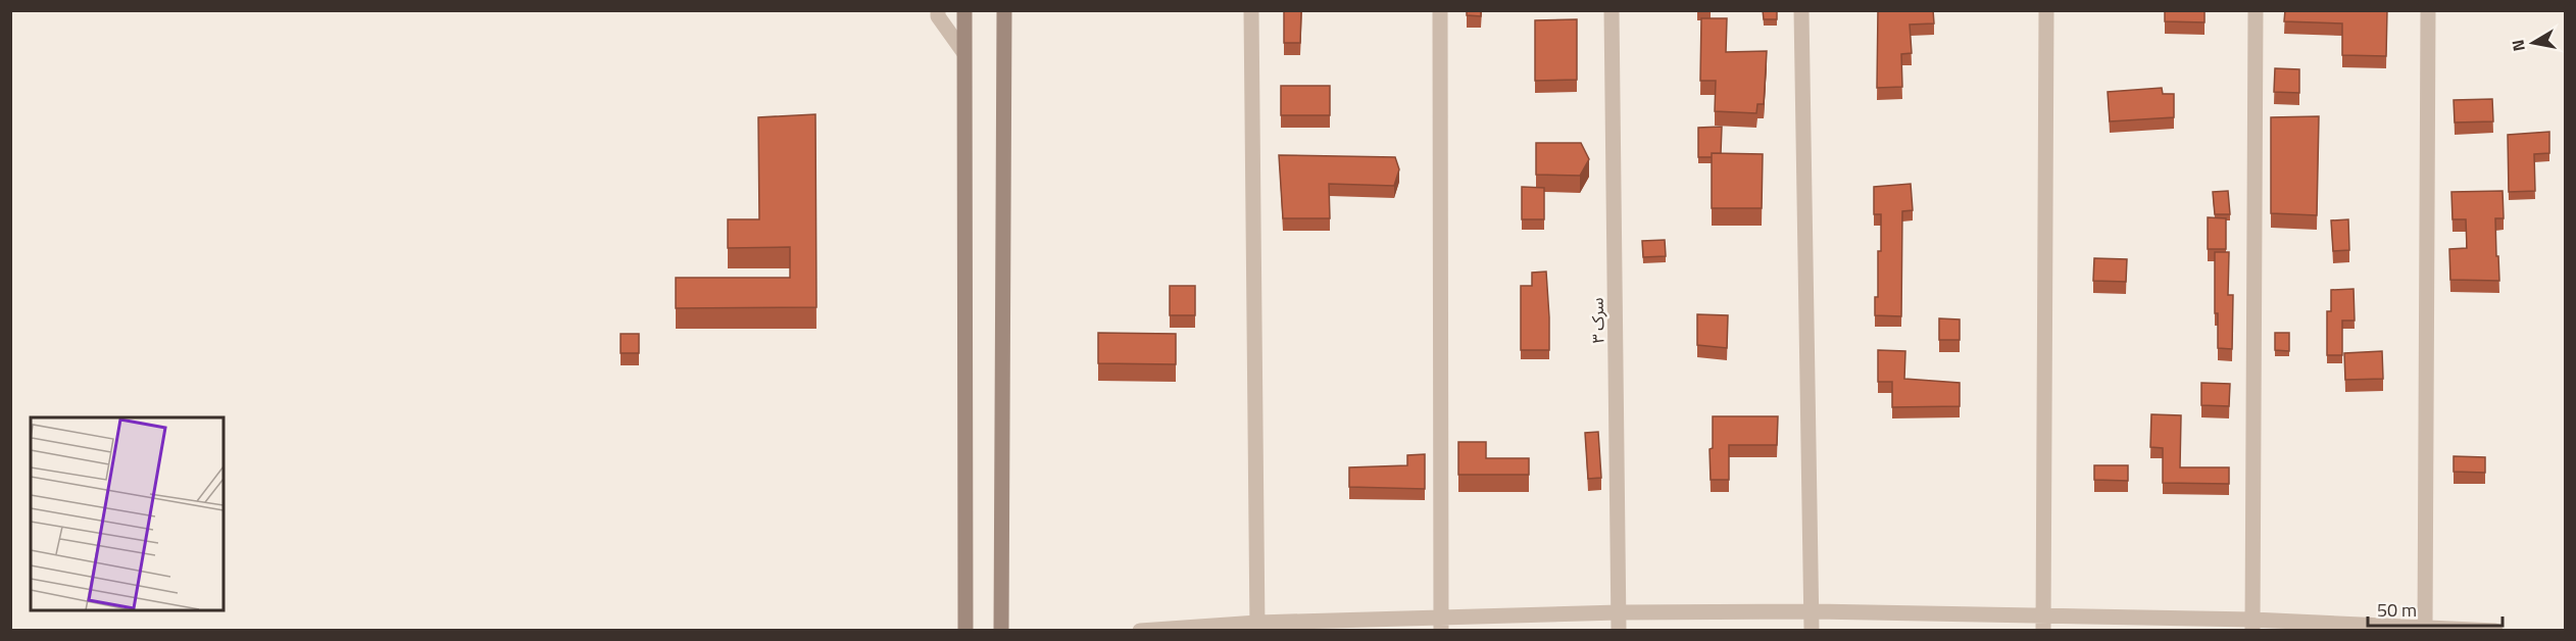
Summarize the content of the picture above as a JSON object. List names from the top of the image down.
{
  "streets": {
    "street": ["سرک ۳"]
  },
  "scale_bar": "50 m",
  "north": "left"
}
